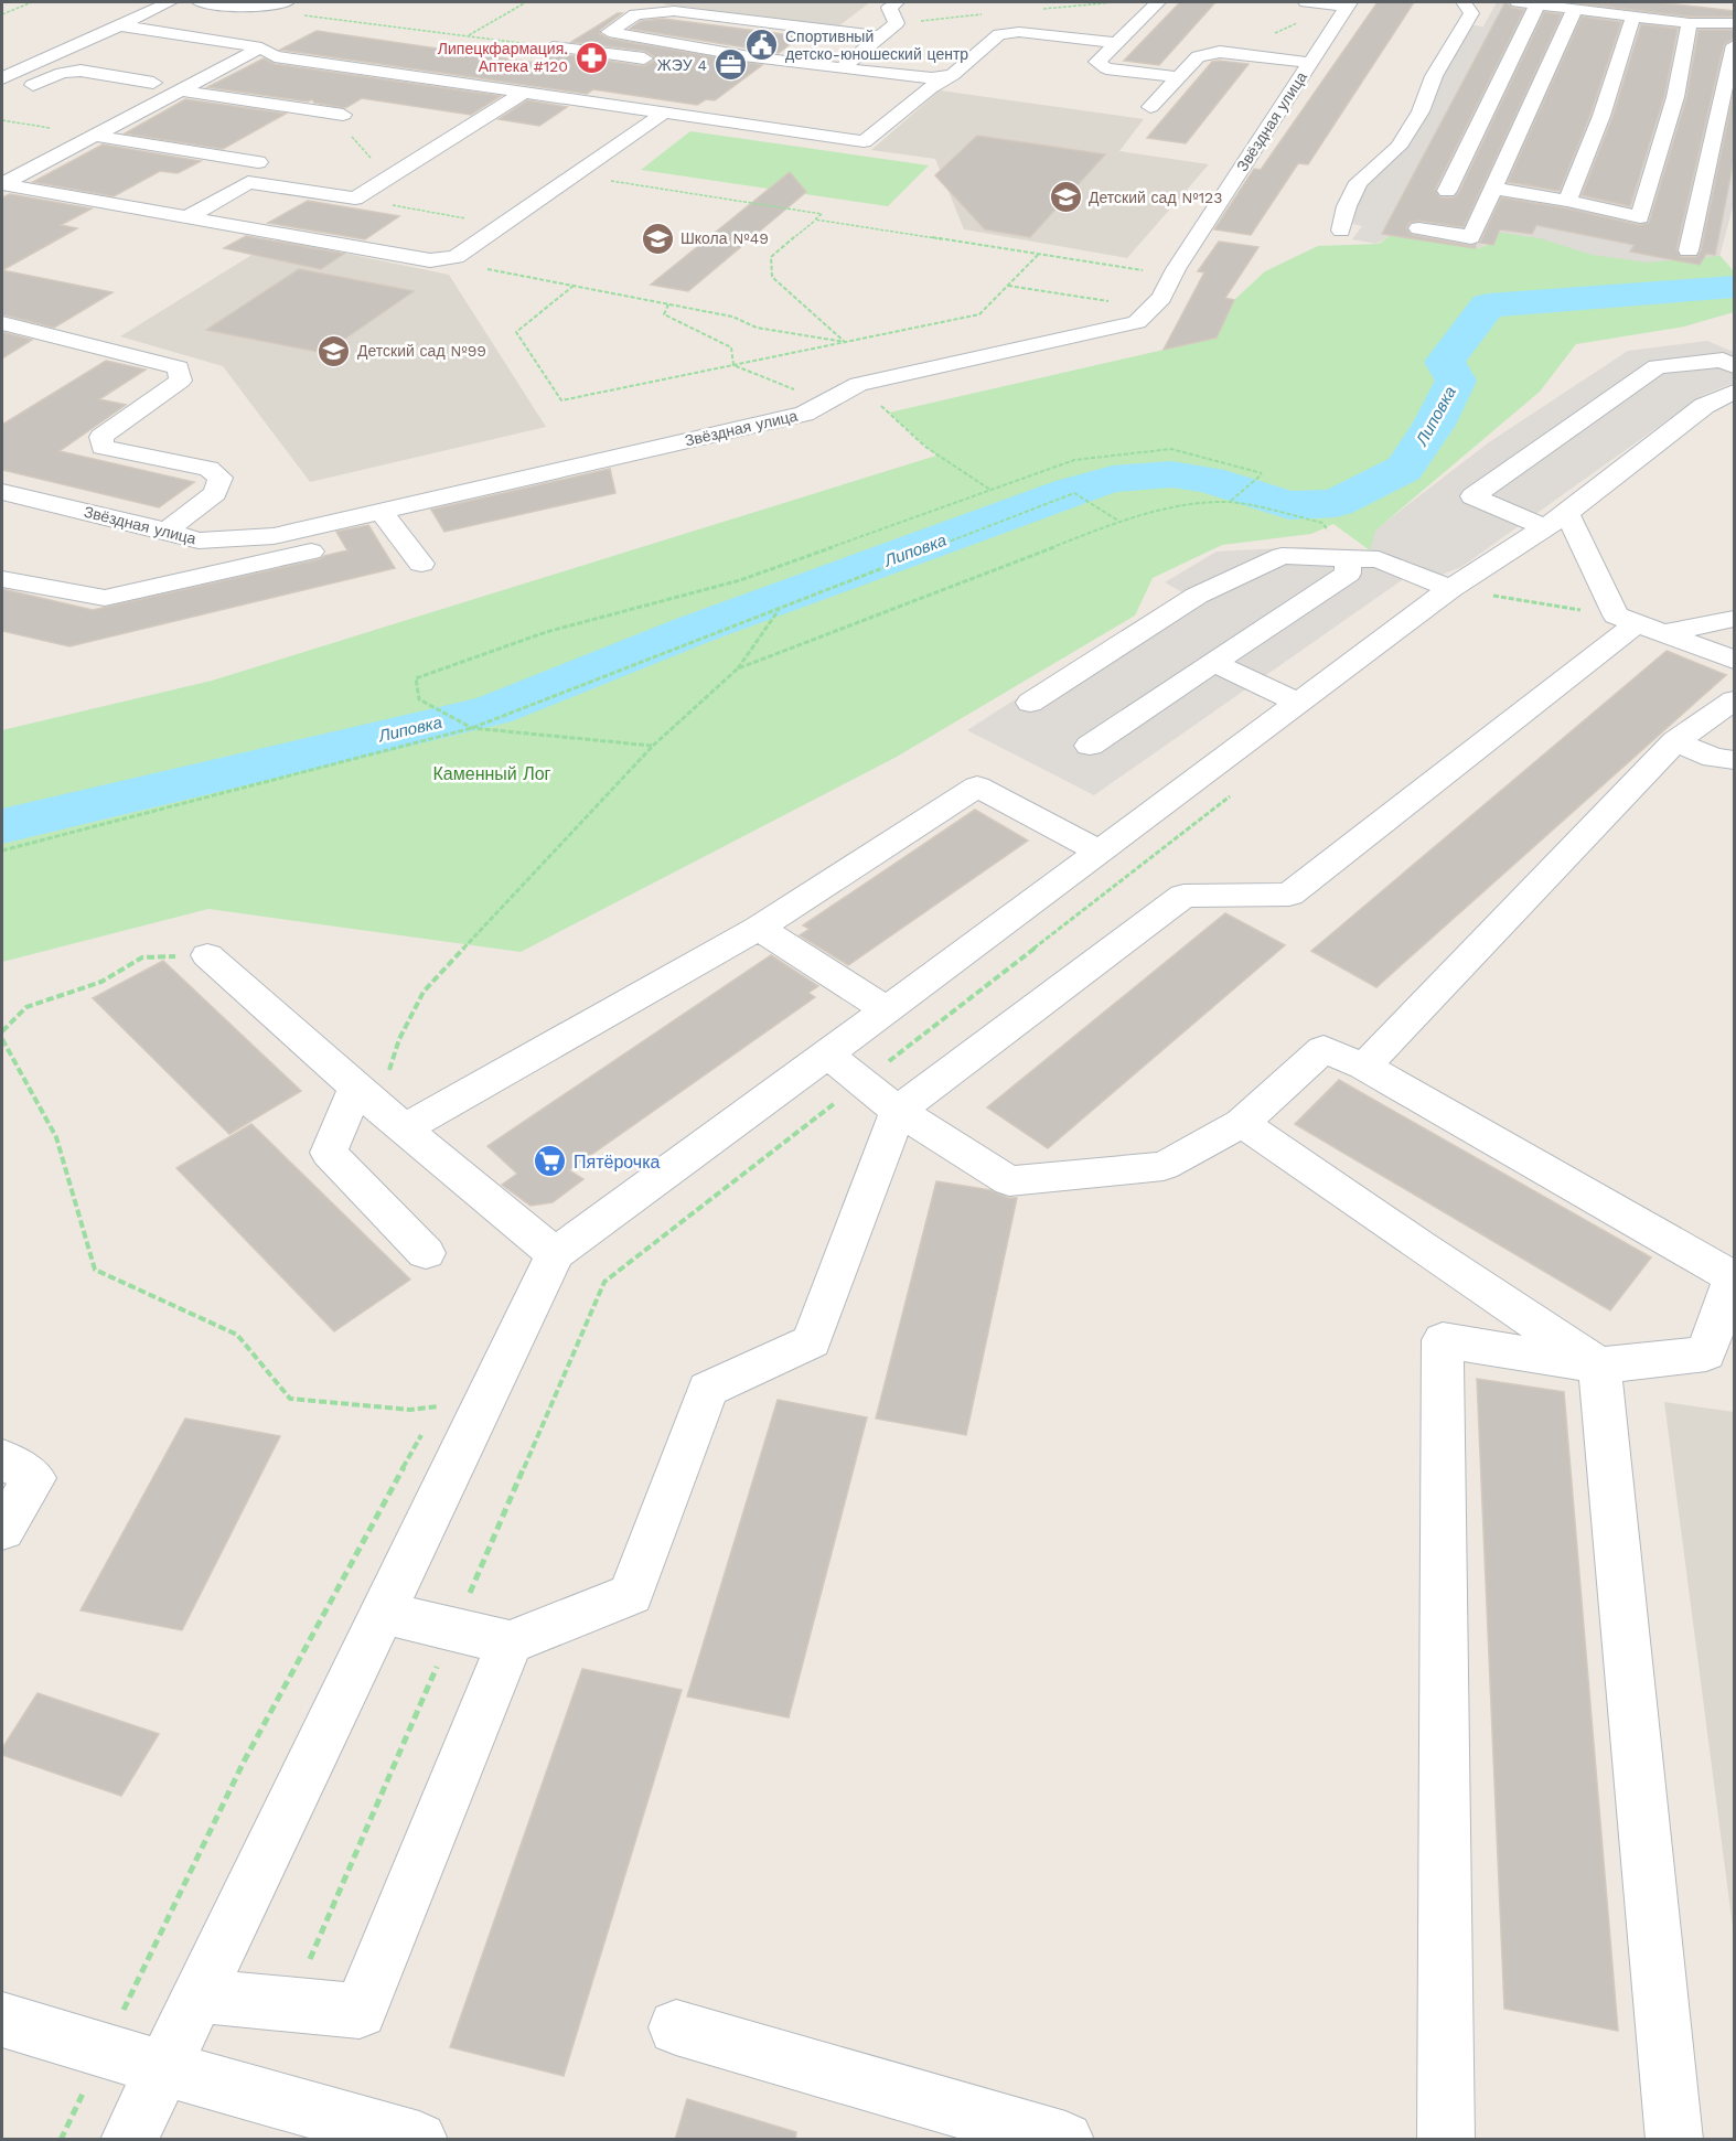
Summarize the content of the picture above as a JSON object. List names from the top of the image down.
{
  "streets": {
    "street": ["Звёздная улица"]
  },
  "water": ["Липовка"],
  "parks": ["Каменный Лог"],
  "places": {
    "public building": ["Спортивный детско-юношеский центр"],
    "pharmacy": ["Липецкфармация. Аптека #120"],
    "office": ["ЖЭУ 4"],
    "school or university": ["Детский сад №123", "Школа №49", "Детский сад №99"],
    "supermarket": ["Пятёрочка"]
  }
}
